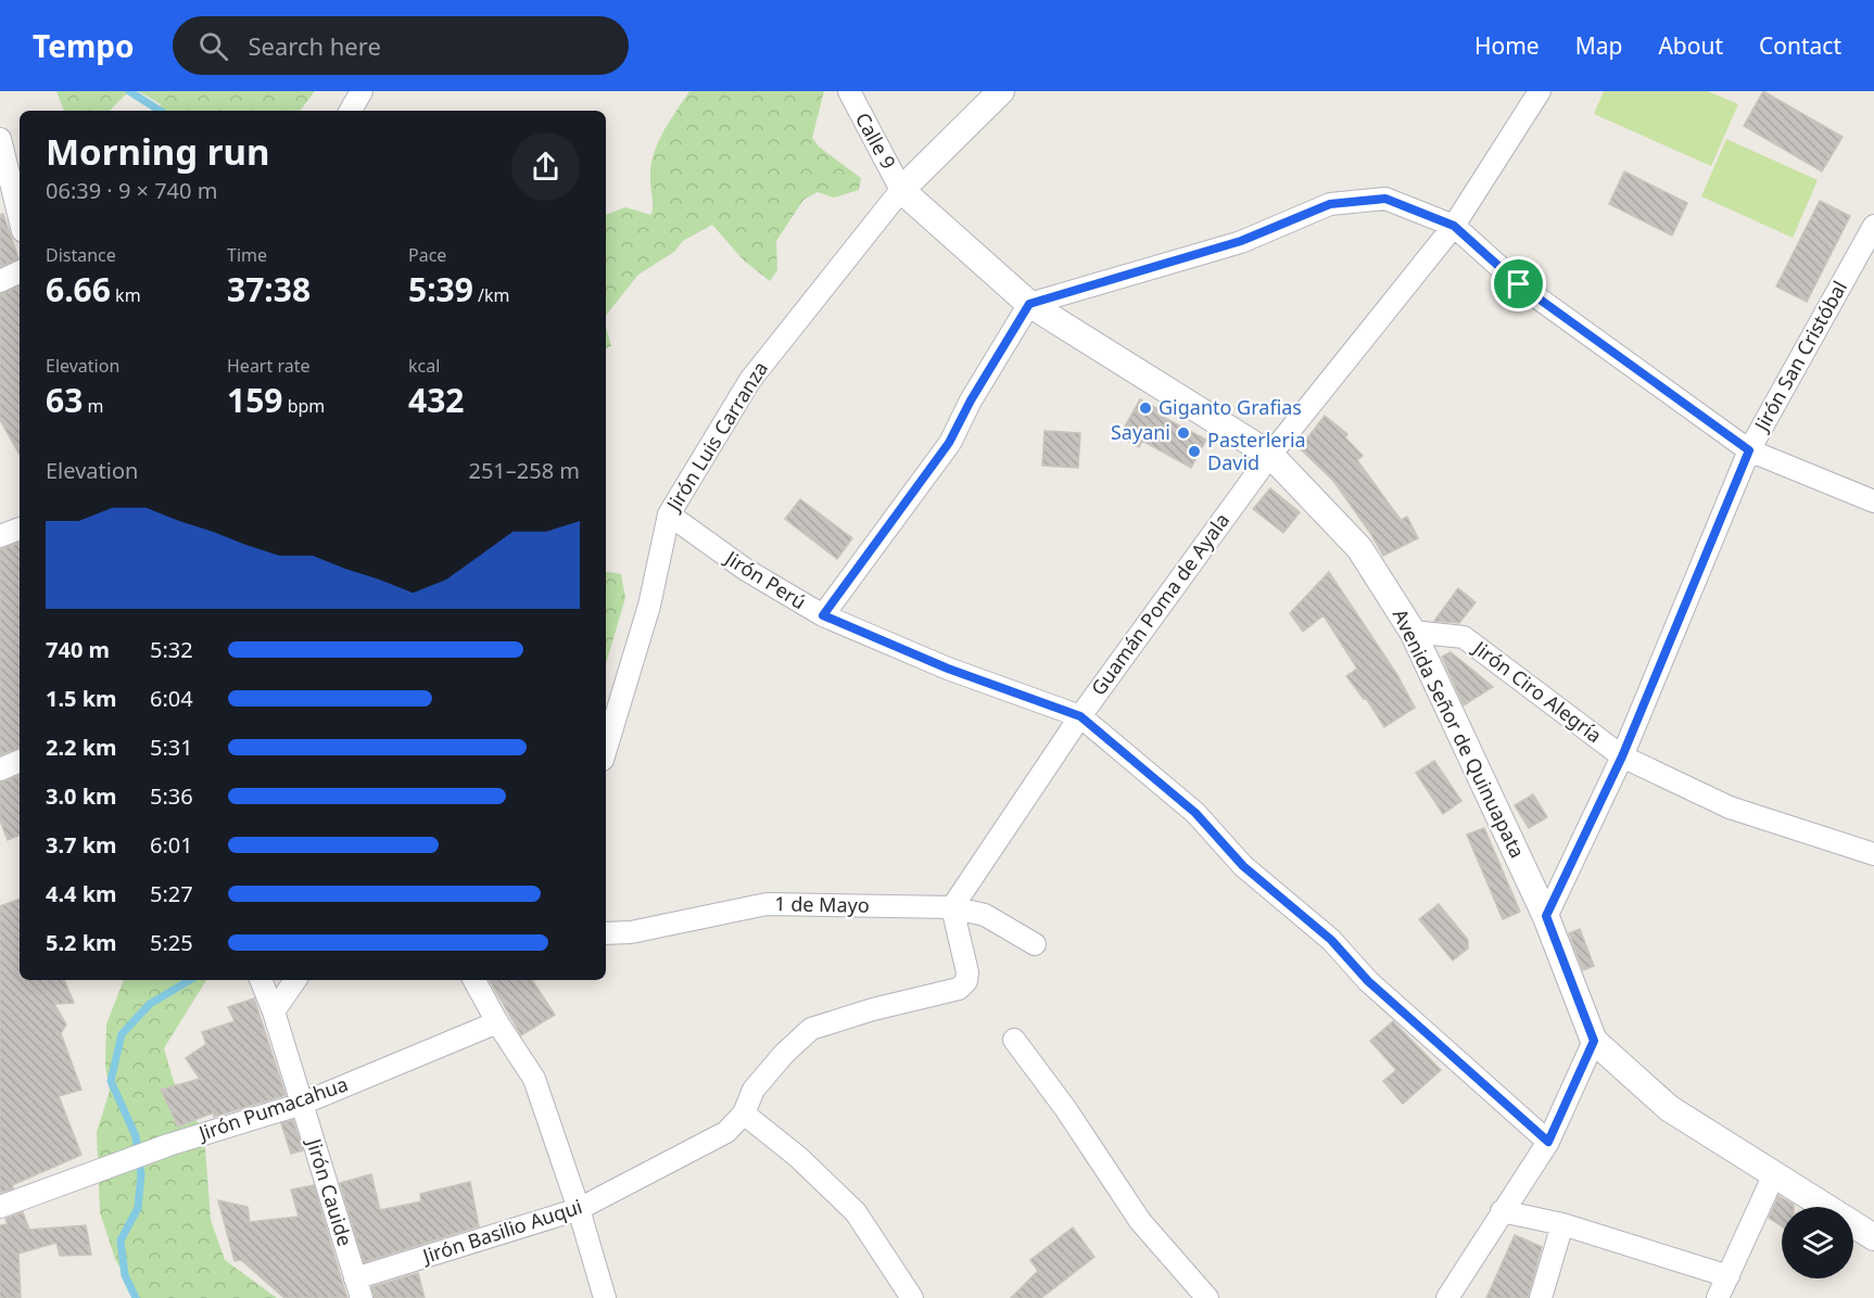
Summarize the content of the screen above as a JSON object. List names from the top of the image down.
{
  "streets": {
    "street": [
      "Calle 9",
      "Jirón San Cristóbal",
      "Jirón Luis Carranza",
      "Jirón Perú",
      "Guamán Poma de Ayala",
      "Jirón Ciro Alegría",
      "Avenida Señor de Quinuapata",
      "1 de Mayo",
      "Jirón Pumacahua",
      "Jirón Cauide",
      "Jirón Basilio Auqui"
    ]
  },
  "crossings": [
    ["Calle 9", "Jirón Luis Carranza"],
    ["Calle 9", "Avenida Señor de Quinuapata"],
    ["Jirón San Cristóbal", "Jirón Ciro Alegría"],
    ["Jirón San Cristóbal", "Avenida Señor de Quinuapata"],
    ["Jirón Luis Carranza", "Jirón Perú"],
    ["Jirón Luis Carranza", "Avenida Señor de Quinuapata"],
    ["Jirón Perú", "Guamán Poma de Ayala"],
    ["Guamán Poma de Ayala", "Avenida Señor de Quinuapata"],
    ["Guamán Poma de Ayala", "1 de Mayo"],
    ["Jirón Ciro Alegría", "Avenida Señor de Quinuapata"],
    ["Jirón Pumacahua", "Jirón Cauide"],
    ["Jirón Cauide", "Jirón Basilio Auqui"]
  ],
  "places": ["Giganto Grafias", "Sayani", "Pasterleria David"],
  "page": {
    "header": "Tempo",
    "search": "Search here",
    "nav": [
      "Home",
      "Map",
      "About",
      "Contact"
    ],
    "heading": ["Morning run", "06:39 · 9 × 740 m"],
    "stats": [
      ["Distance", "6.66 km"],
      ["Time", "37:38"],
      ["Pace", "5:39 /km"],
      ["Elevation", "63 m"],
      ["Heart rate", "159 bpm"],
      ["kcal", "432"]
    ],
    "chart": ["Elevation", "251–258 m"],
    "list": [
      {
        "name": "740 m",
        "note": "5:32"
      },
      {
        "name": "1.5 km",
        "note": "6:04"
      },
      {
        "name": "2.2 km",
        "note": "5:31"
      },
      {
        "name": "3.0 km",
        "note": "5:36"
      },
      {
        "name": "3.7 km",
        "note": "6:01"
      },
      {
        "name": "4.4 km",
        "note": "5:27"
      },
      {
        "name": "5.2 km",
        "note": "5:25"
      }
    ]
  }
}
